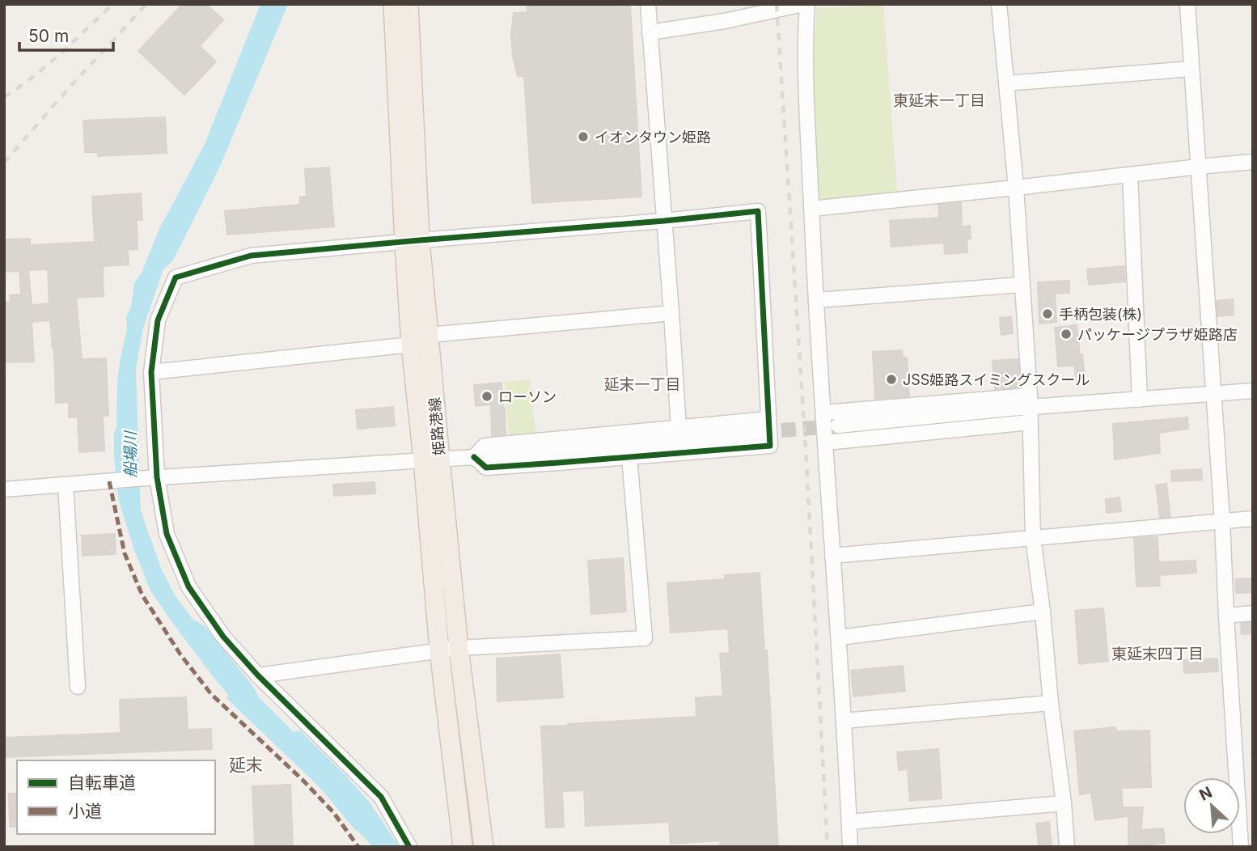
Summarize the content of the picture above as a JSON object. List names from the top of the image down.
{
  "streets": {
    "main road": ["姫路港線"]
  },
  "districts": [
    "東延末一丁目",
    "延末一丁目",
    "東延末四丁目",
    "延末"
  ],
  "water": ["船場川"],
  "places": [
    "イオンタウン姫路",
    "手柄包装(株)",
    "パッケージプラザ姫路店",
    "JSS姫路スイミングスクール",
    "ローソン"
  ],
  "legend": ["自転車道", "小道"],
  "scale_bar": "50 m",
  "north": "top left"
}
